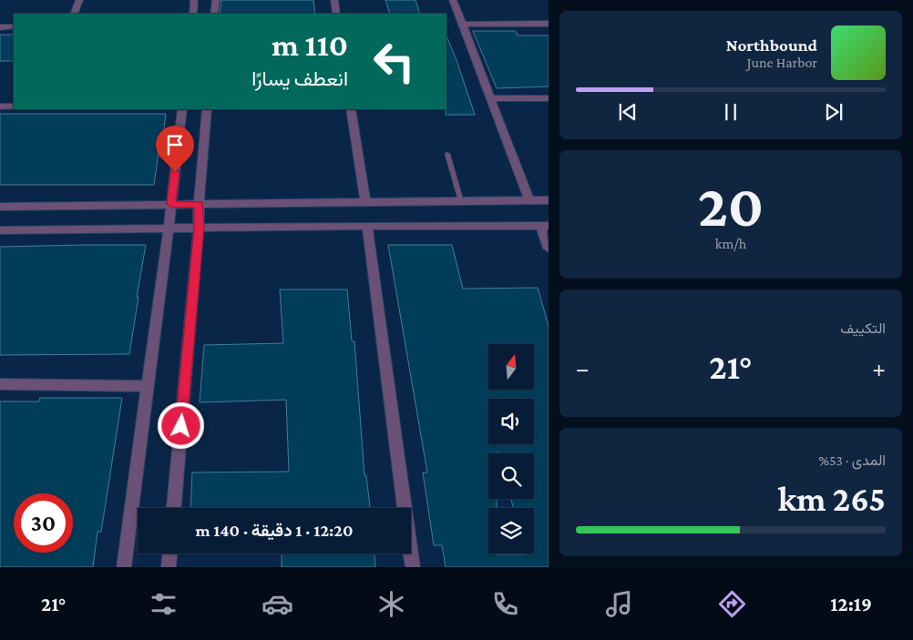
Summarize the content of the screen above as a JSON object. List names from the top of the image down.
{
  "north": "top",
  "page": {
    "turn": ["110 m", "انعطف يسارًا"],
    "song": ["Northbound", "June Harbor"],
    "tile": [
      ["20", "km/h"],
      "التكييف",
      ["المدى · 53%", "265 km"]
    ],
    "heat": ["−", "21°", "+"],
    "limit": "30",
    "trip": "12:20 · 1 دقيقة · 140 m",
    "tabs": ["12:19", "21°"]
  }
}
